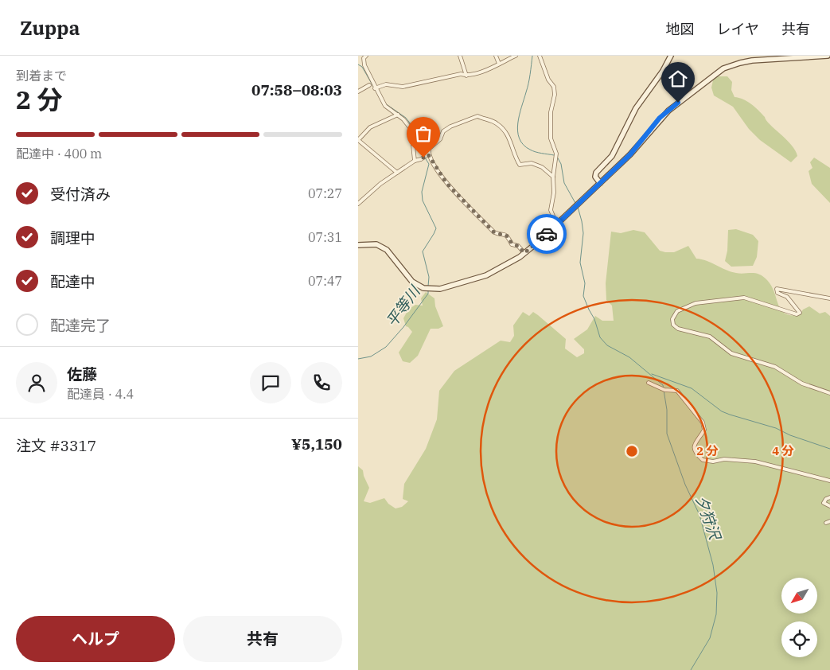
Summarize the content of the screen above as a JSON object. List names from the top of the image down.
{
  "water": ["平等川", "夕狩沢"],
  "north": "bottom left",
  "page": {
    "header": "Zuppa",
    "nav": ["地図", "レイヤ", "共有"],
    "heading": ["2 分", "到着まで", "07:58–08:03"],
    "panel": [
      "佐藤",
      "配達員 · 4.4",
      "注文 #3317",
      "¥5,150"
    ],
    "bar": "配達中 · 400 m",
    "list": [
      ["受付済み", "07:27"],
      ["調理中", "07:31"],
      ["配達中", "07:47"],
      "配達完了"
    ],
    "buttons": ["ヘルプ", "共有"]
  },
  "rings": ["2 分", "4 分"]
}
